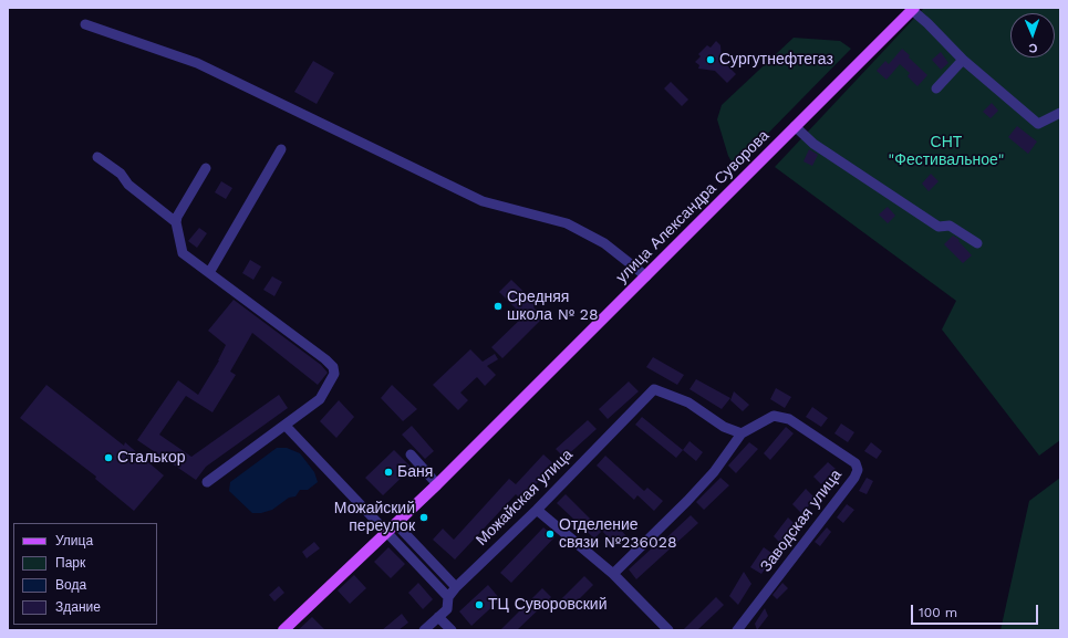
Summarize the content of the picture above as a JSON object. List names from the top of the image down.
{
  "streets": {
    "main road": ["улица Александра Суворова"],
    "street": ["Можайская улица", "Заводская улица"]
  },
  "crossings": [
    ["Можайская улица", "Заводская улица"]
  ],
  "parks": ["СНТ \"Фестивальное\""],
  "places": [
    "Сургутнефтегаз",
    "Средняя школа № 28",
    "Сталькор",
    "Баня",
    "Можайский переулок",
    "Отделение связи №236028",
    "ТЦ Суворовский"
  ],
  "legend": [
    "Улица",
    "Парк",
    "Вода",
    "Здание"
  ],
  "scale_bar": "100 m",
  "north": "bottom"
}
